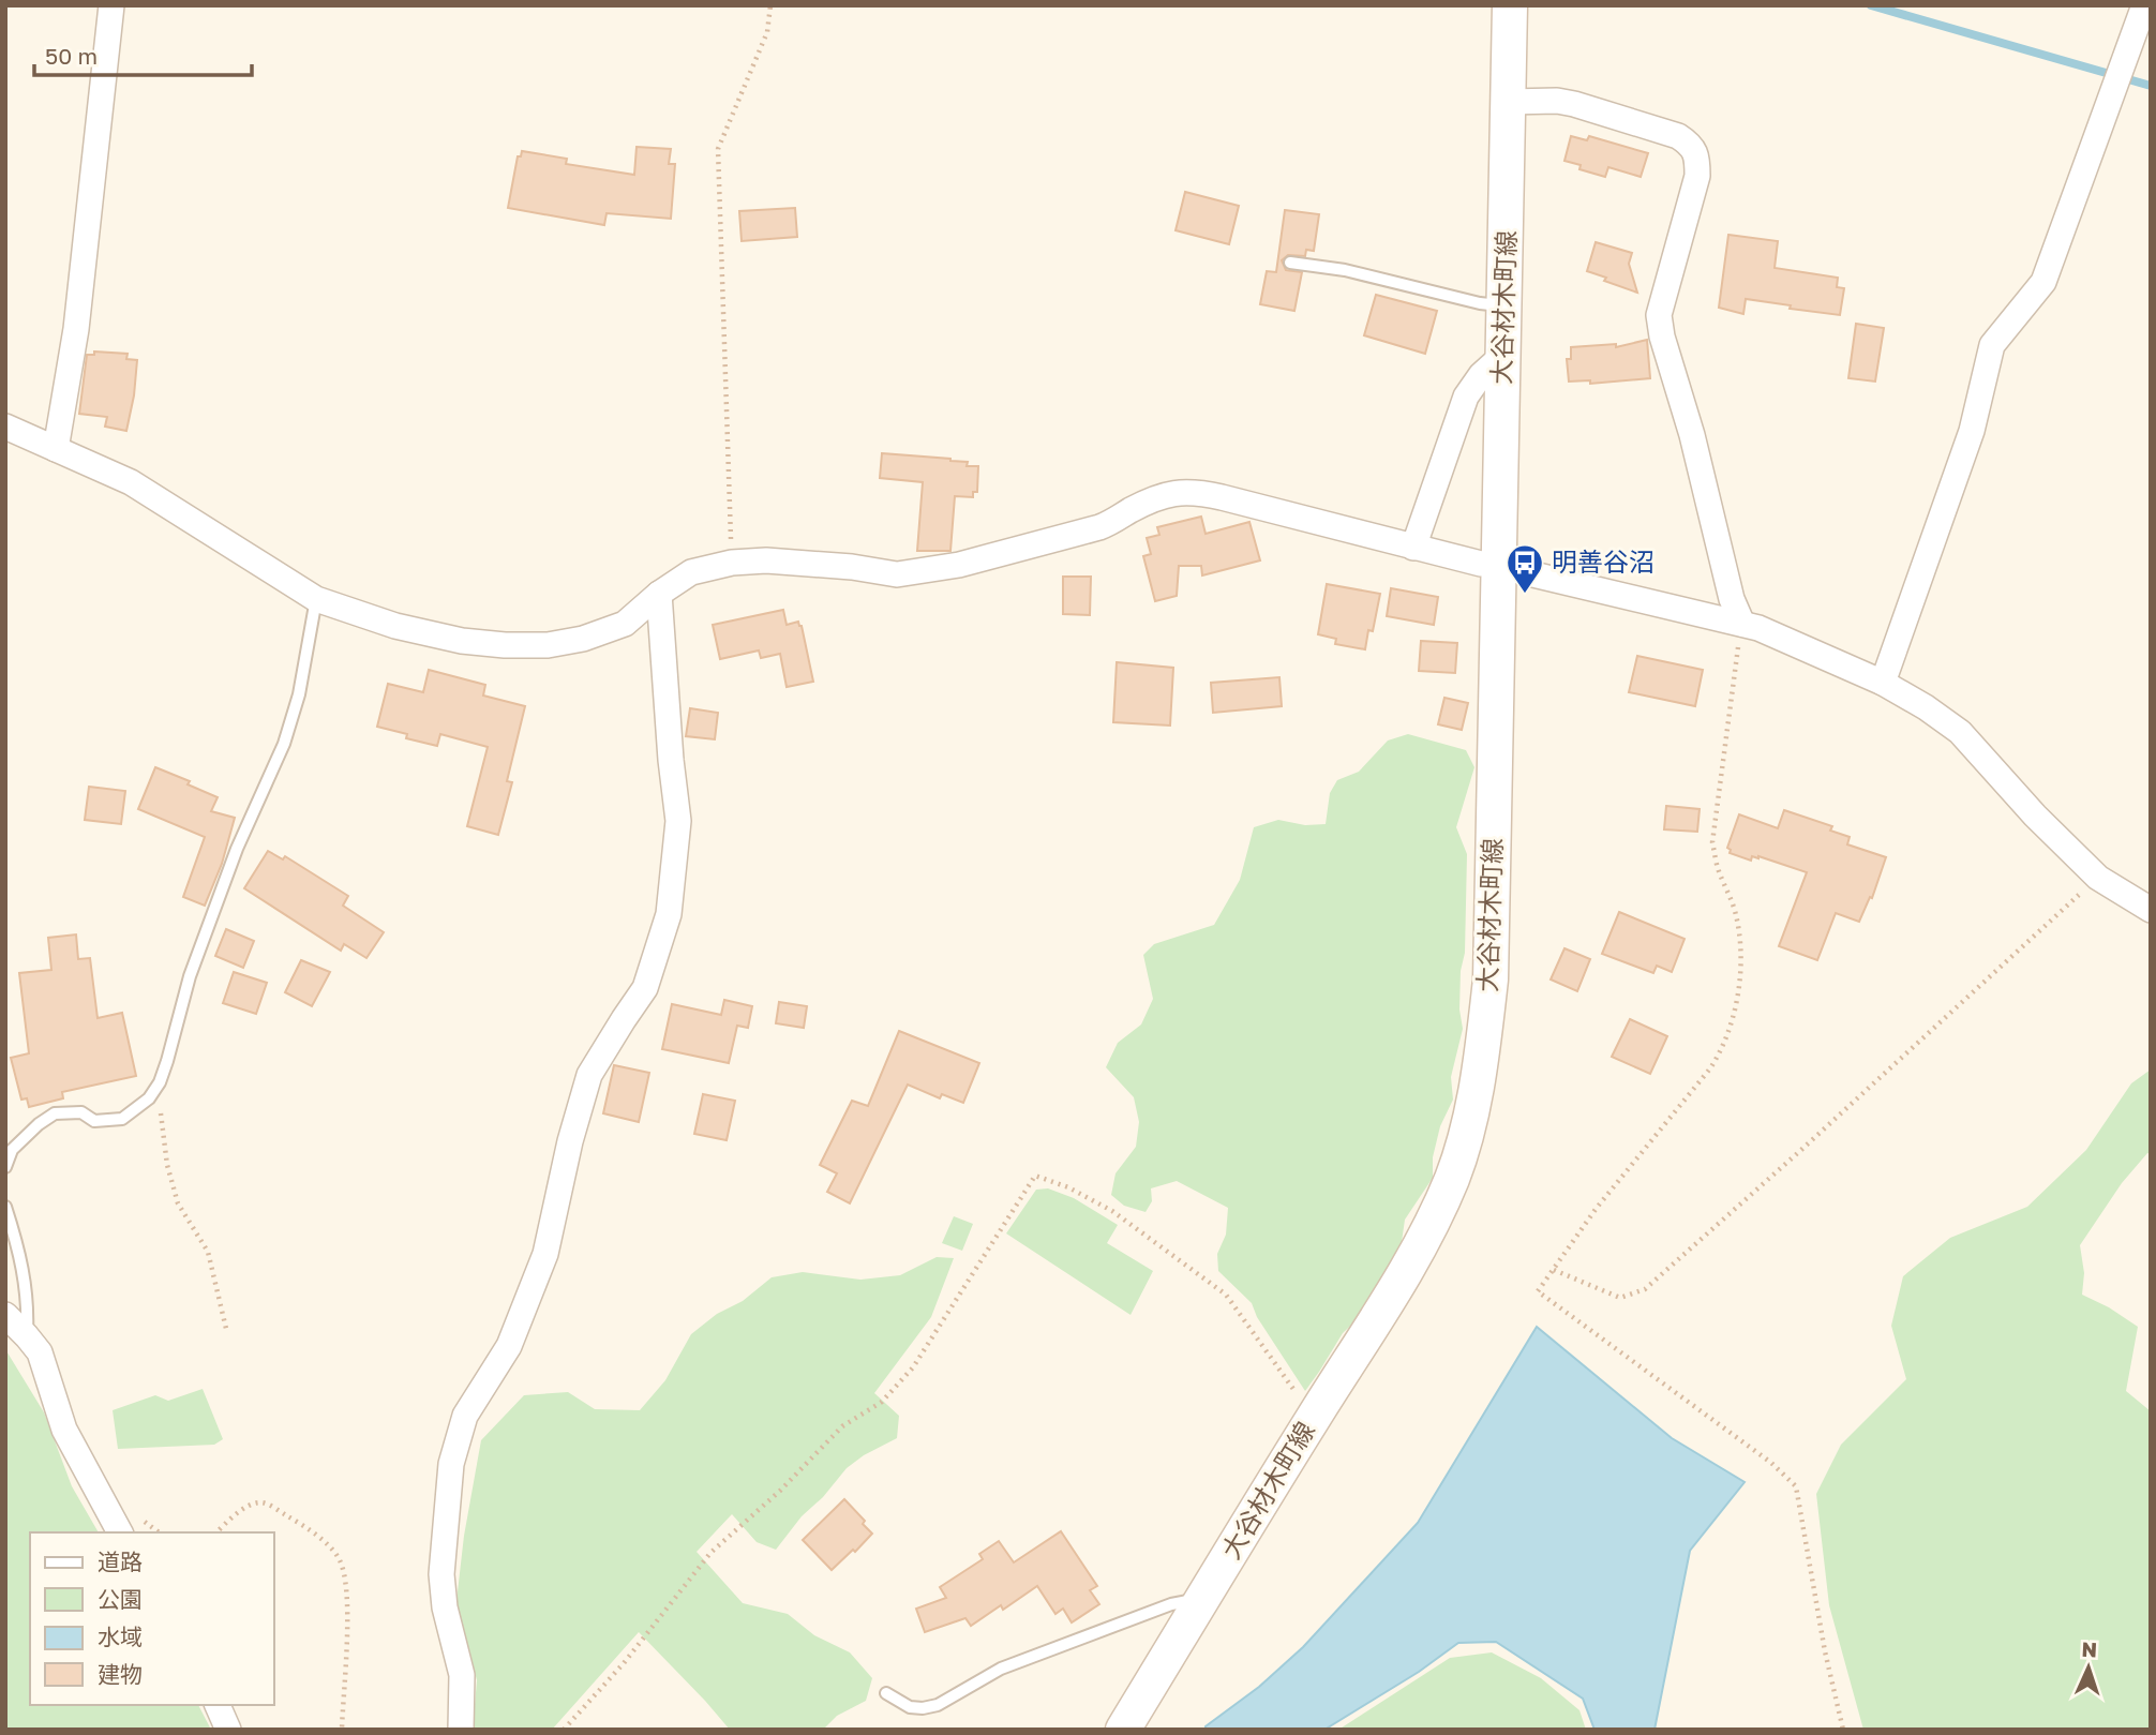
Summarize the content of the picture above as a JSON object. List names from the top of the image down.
{
  "streets": {
    "main road": ["大谷材木町線"]
  },
  "places": {
    "bus stop": ["明善谷沼"]
  },
  "legend": [
    "道路",
    "公園",
    "水域",
    "建物"
  ],
  "scale_bar": "50 m",
  "north": "top"
}
